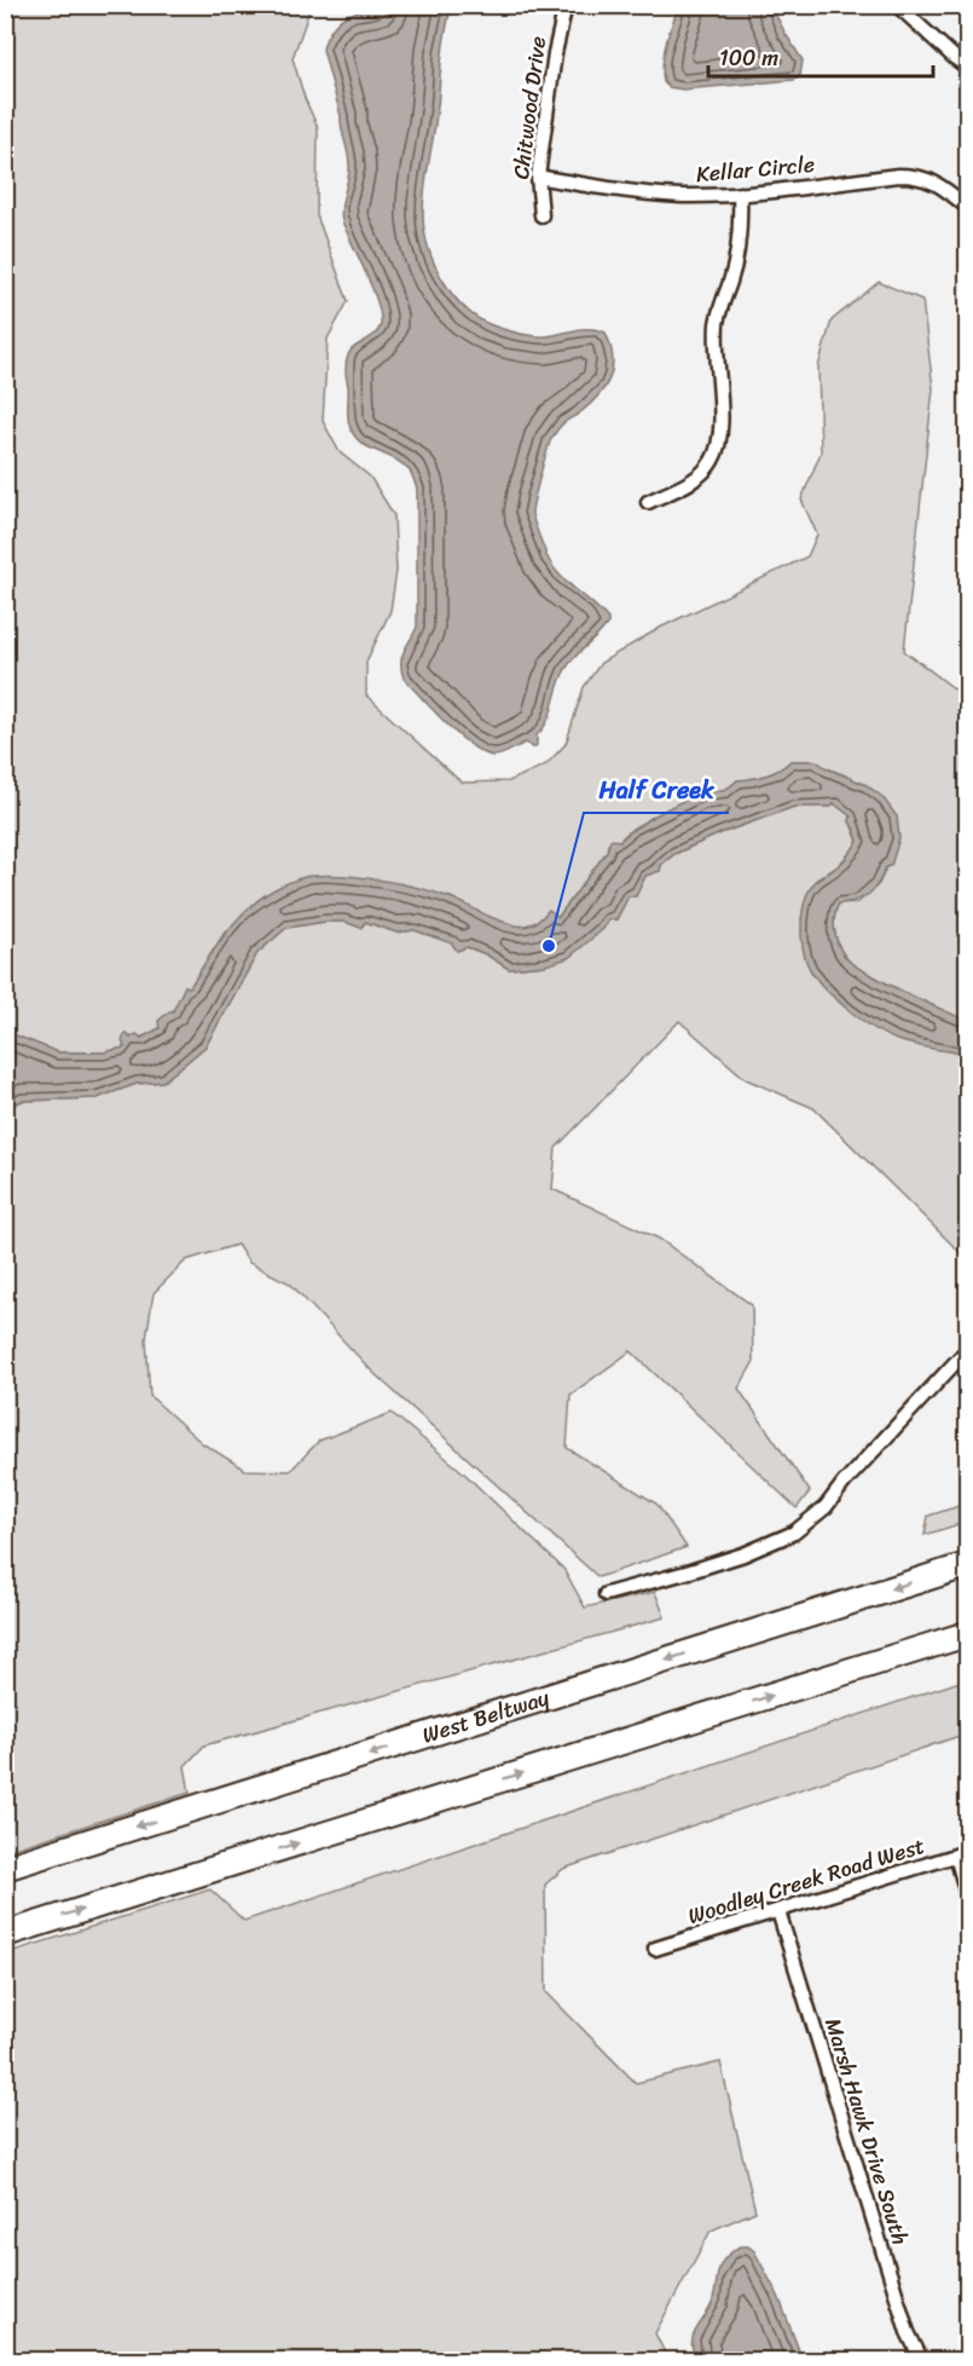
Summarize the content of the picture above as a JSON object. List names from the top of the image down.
{
  "streets": {
    "highway": ["West Beltway"],
    "street": [
      "Chitwood Drive",
      "Kellar Circle",
      "Woodley Creek Road West",
      "Marsh Hawk Drive South"
    ]
  },
  "crossings": [
    ["Chitwood Drive", "Kellar Circle"],
    ["Woodley Creek Road West", "Marsh Hawk Drive South"]
  ],
  "places": ["Half Creek"],
  "scale_bar": "100 m"
}
